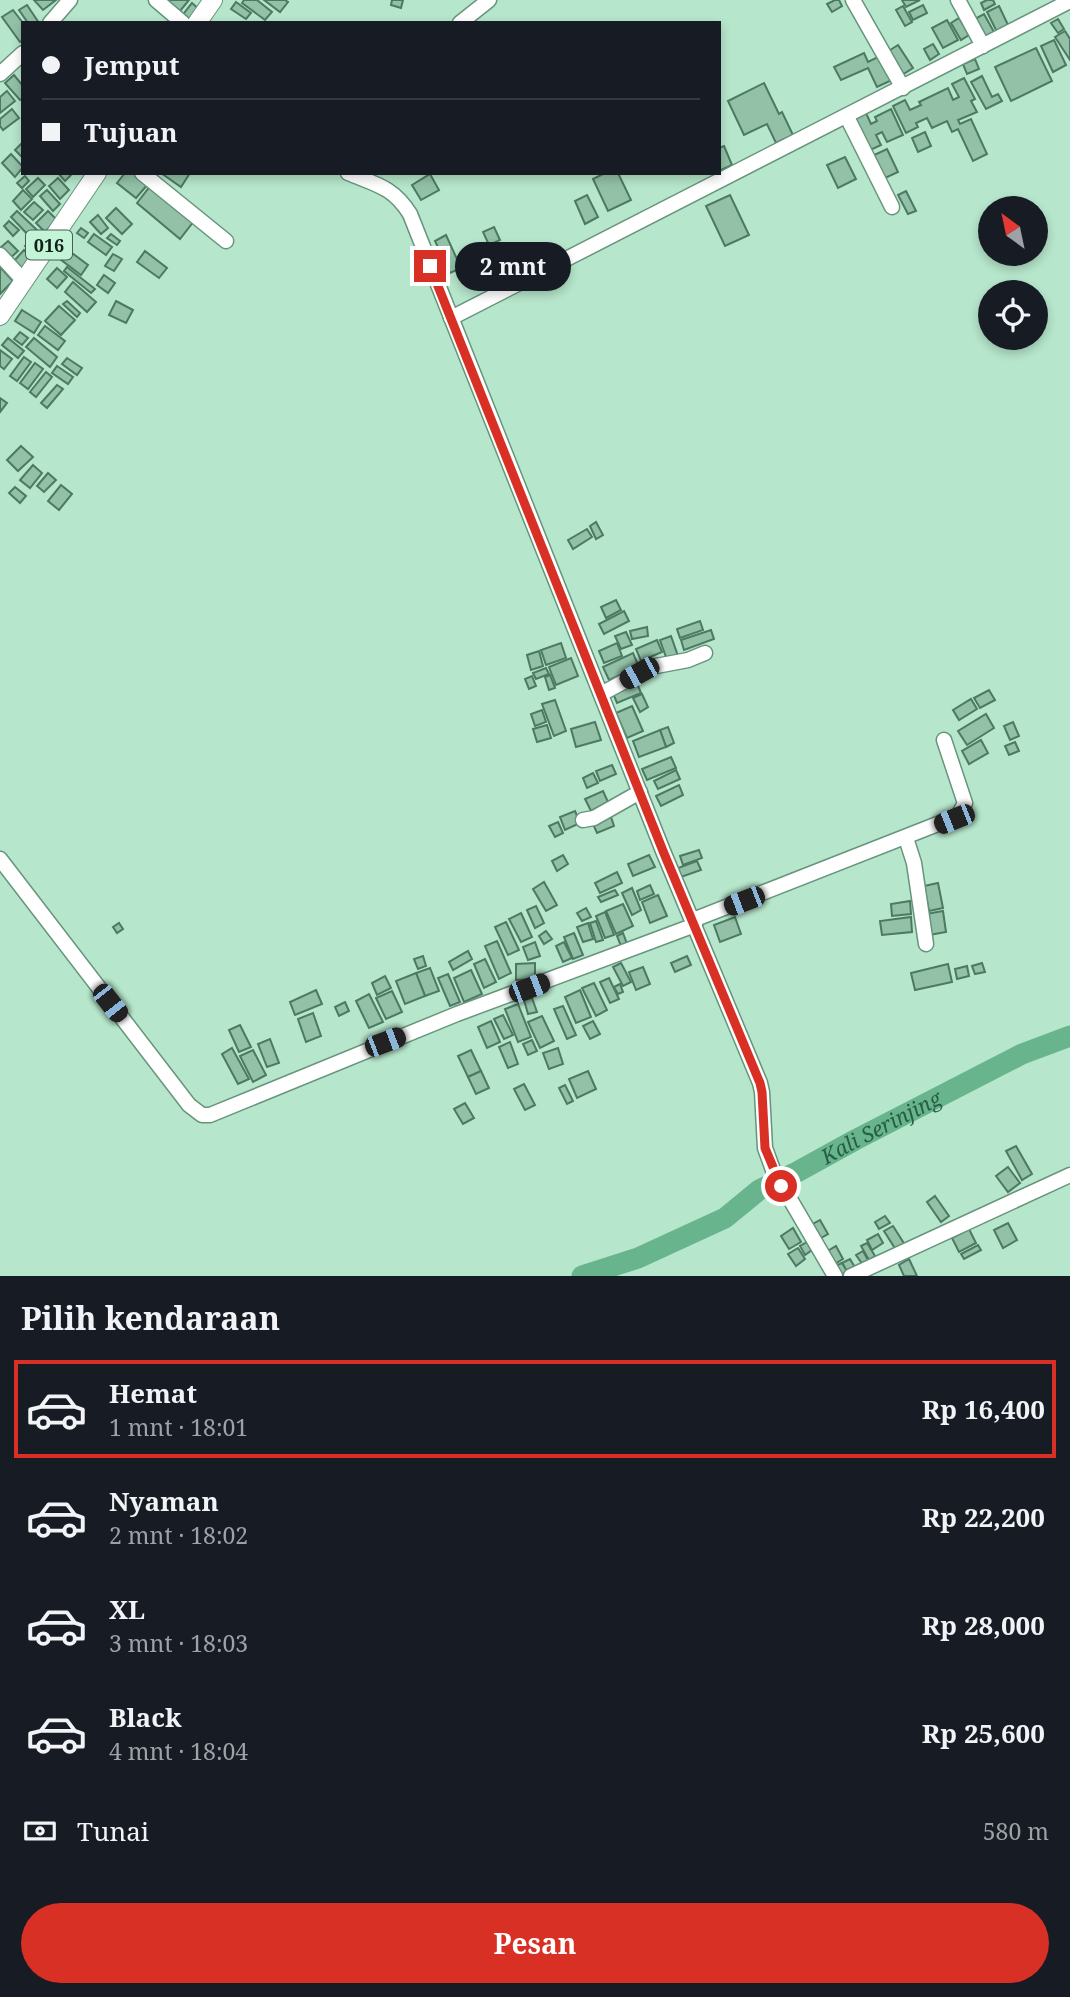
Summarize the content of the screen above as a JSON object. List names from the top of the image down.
{
  "streets": {
    "main road": ["016"]
  },
  "water": ["Kali Serinjing"],
  "north": "top left",
  "page": {
    "banner": ["Jemput", "Tujuan"],
    "bubble": "2 mnt",
    "heading": "Pilih kendaraan",
    "list": [
      {
        "name": "Hemat",
        "note": "1 mnt · 18:01",
        "value": "Rp 16,400"
      },
      {
        "name": "Nyaman",
        "note": "2 mnt · 18:02",
        "value": "Rp 22,200"
      },
      {
        "name": "XL",
        "note": "3 mnt · 18:03",
        "value": "Rp 28,000"
      },
      {
        "name": "Black",
        "note": "4 mnt · 18:04",
        "value": "Rp 25,600"
      }
    ],
    "pay": ["Tunai", "580 m"],
    "buttons": "Pesan"
  }
}
